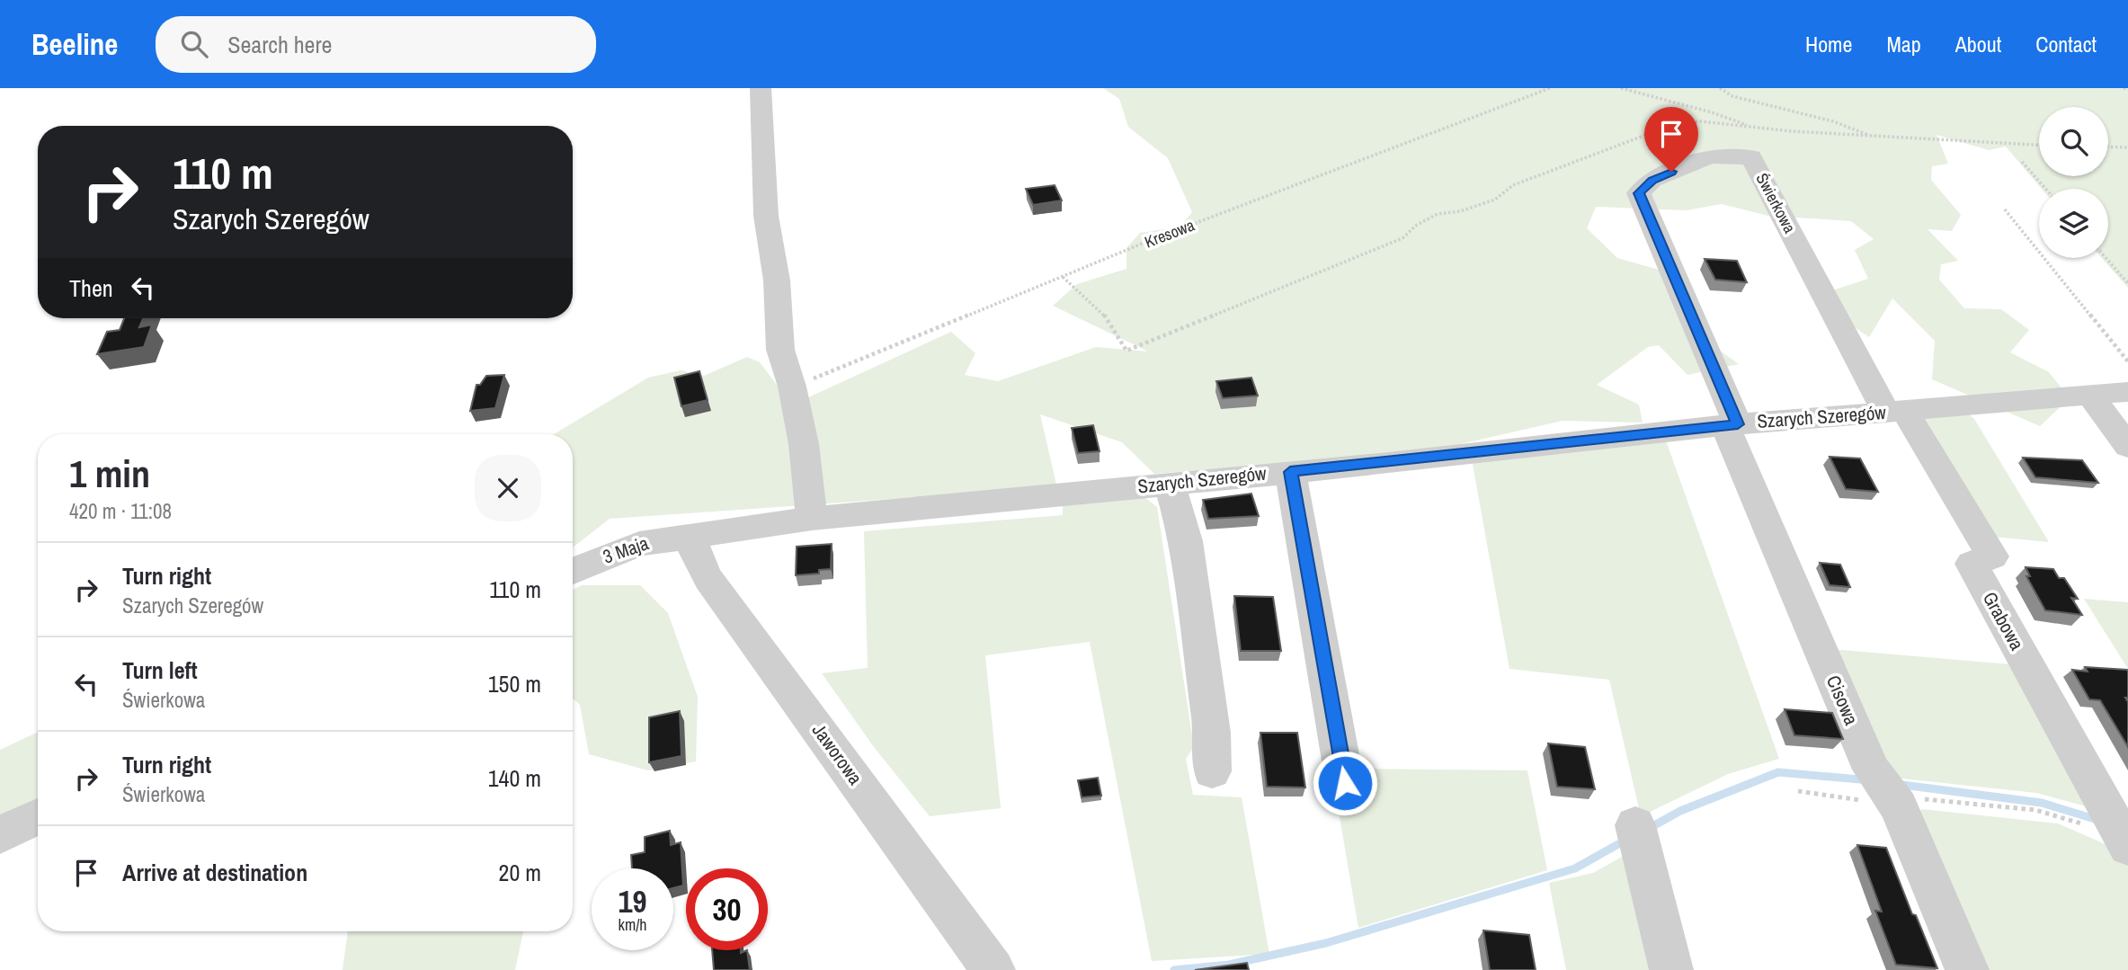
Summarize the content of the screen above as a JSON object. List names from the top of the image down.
{
  "streets": {
    "street": [
      "Świerkowa",
      "Szarych Szeregów",
      "3 Maja",
      "Grabowa",
      "Cisowa",
      "Jaworowa"
    ],
    "path": ["Kresowa"]
  },
  "crossings": [
    ["Świerkowa", "Szarych Szeregów"],
    ["Świerkowa", "Grabowa"],
    ["Świerkowa", "Cisowa"],
    ["Szarych Szeregów", "3 Maja"],
    ["Szarych Szeregów", "Grabowa"],
    ["Szarych Szeregów", "Cisowa"],
    ["Szarych Szeregów", "Jaworowa"],
    ["3 Maja", "Jaworowa"]
  ],
  "page": {
    "header": "Beeline",
    "search": "Search here",
    "nav": [
      "Home",
      "Map",
      "About",
      "Contact"
    ],
    "turn": ["110 m", "Szarych Szeregów"],
    "then": "Then",
    "heading": ["1 min", "420 m · 11:08"],
    "list": [
      {
        "name": "Turn right",
        "note": "Szarych Szeregów",
        "value": "110 m"
      },
      {
        "name": "Turn left",
        "note": "Świerkowa",
        "value": "150 m"
      },
      {
        "name": "Turn right",
        "note": "Świerkowa",
        "value": "140 m"
      },
      {
        "name": "Arrive at destination",
        "value": "20 m"
      }
    ],
    "speed": "19 km/h",
    "limit": "30"
  }
}
